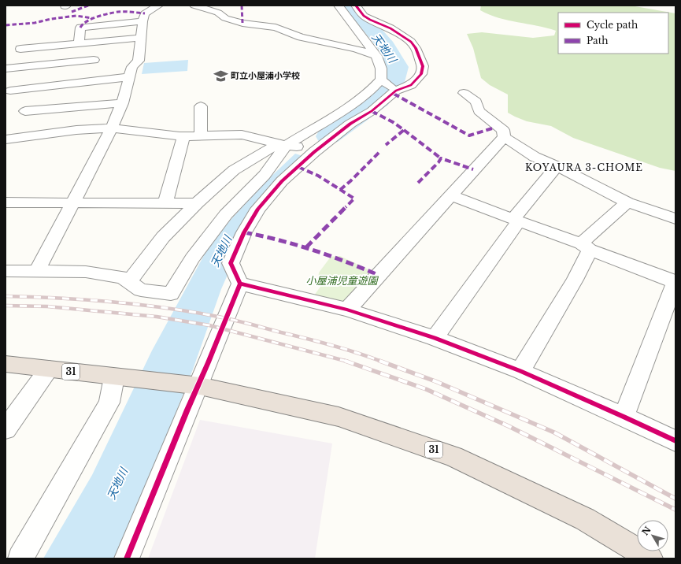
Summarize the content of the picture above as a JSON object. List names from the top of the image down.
{
  "streets": {
    "highway": ["31"]
  },
  "districts": ["KOYAURA 3-CHOME"],
  "water": ["天地川"],
  "parks": ["小屋浦児童遊園"],
  "places": {
    "school or university": ["町立小屋浦小学校"]
  },
  "legend": ["Cycle path", "Path"],
  "north": "top left"
}
